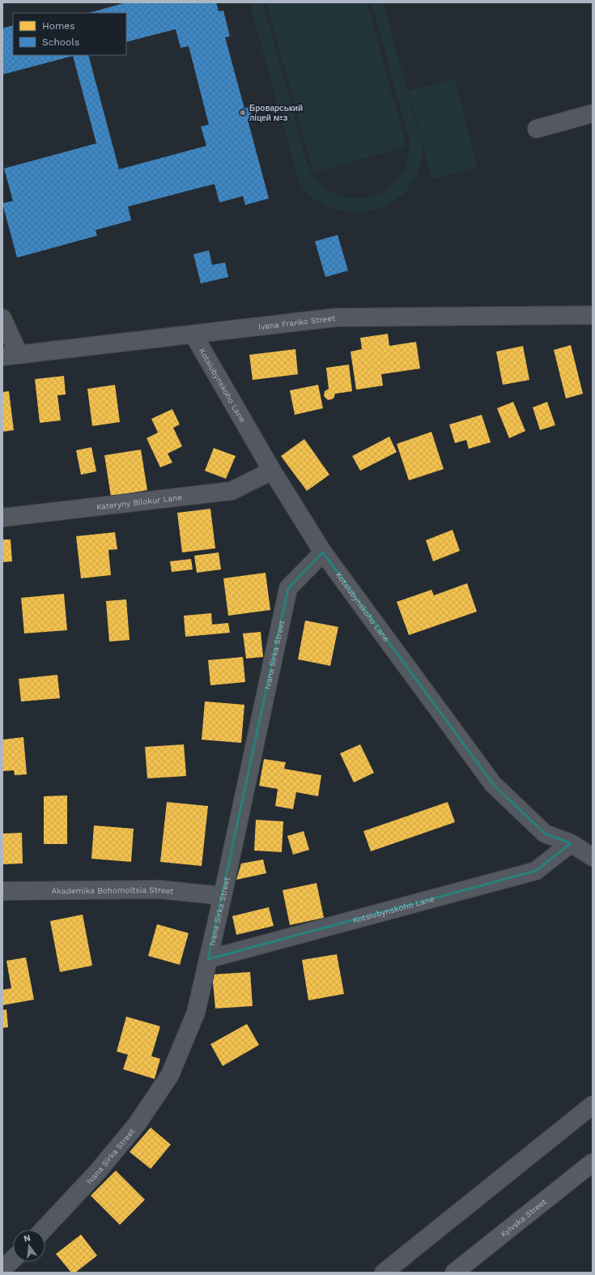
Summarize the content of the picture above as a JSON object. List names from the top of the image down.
{
  "streets": {
    "main road": ["Kyivska Street"],
    "street": [
      "Ivana Franko Street",
      "Kotsiubynskoho Lane",
      "Kateryny Bilokur Lane",
      "Ivana Sirka Street",
      "Akademika Bohomoltsia Street"
    ]
  },
  "crossings": [
    ["Ivana Franko Street", "Kotsiubynskoho Lane"],
    ["Kotsiubynskoho Lane", "Kateryny Bilokur Lane"],
    ["Kotsiubynskoho Lane", "Ivana Sirka Street"],
    ["Ivana Sirka Street", "Akademika Bohomoltsia Street"]
  ],
  "places": ["Броварський ліцей №3"],
  "legend": ["Homes", "Schools"],
  "north": "top"
}
